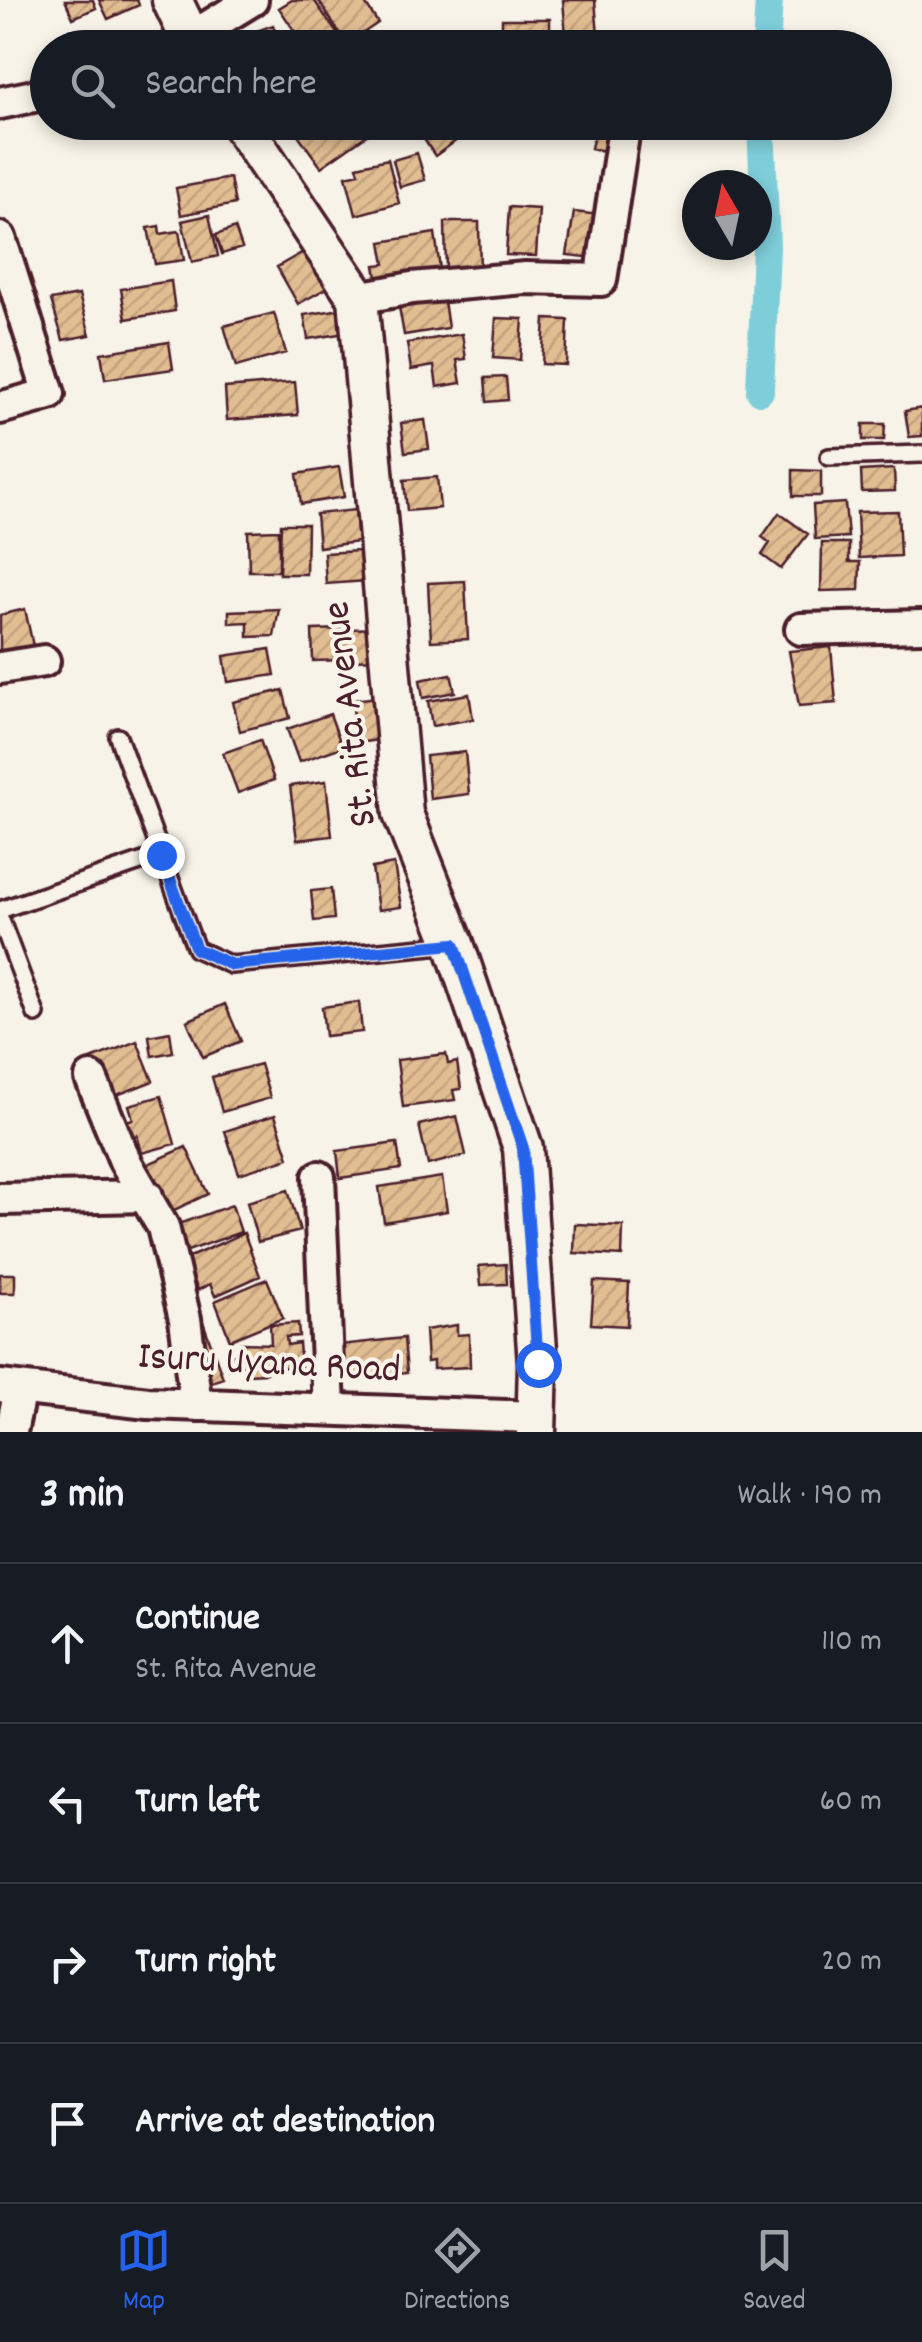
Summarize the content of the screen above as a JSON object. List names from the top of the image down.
{
  "streets": {
    "street": ["St. Rita Avenue", "Isuru Uyana Road"]
  },
  "crossings": [
    ["St. Rita Avenue", "Isuru Uyana Road"]
  ],
  "north": "top",
  "page": {
    "search": "Search here",
    "heading": ["3 min", "Walk · 190 m"],
    "list": [
      ["Continue", "St. Rita Avenue", "110 m"],
      ["Turn left", "60 m"],
      ["Turn right", "20 m"],
      "Arrive at destination"
    ],
    "nav": ["Map", "Directions", "Saved"]
  }
}
